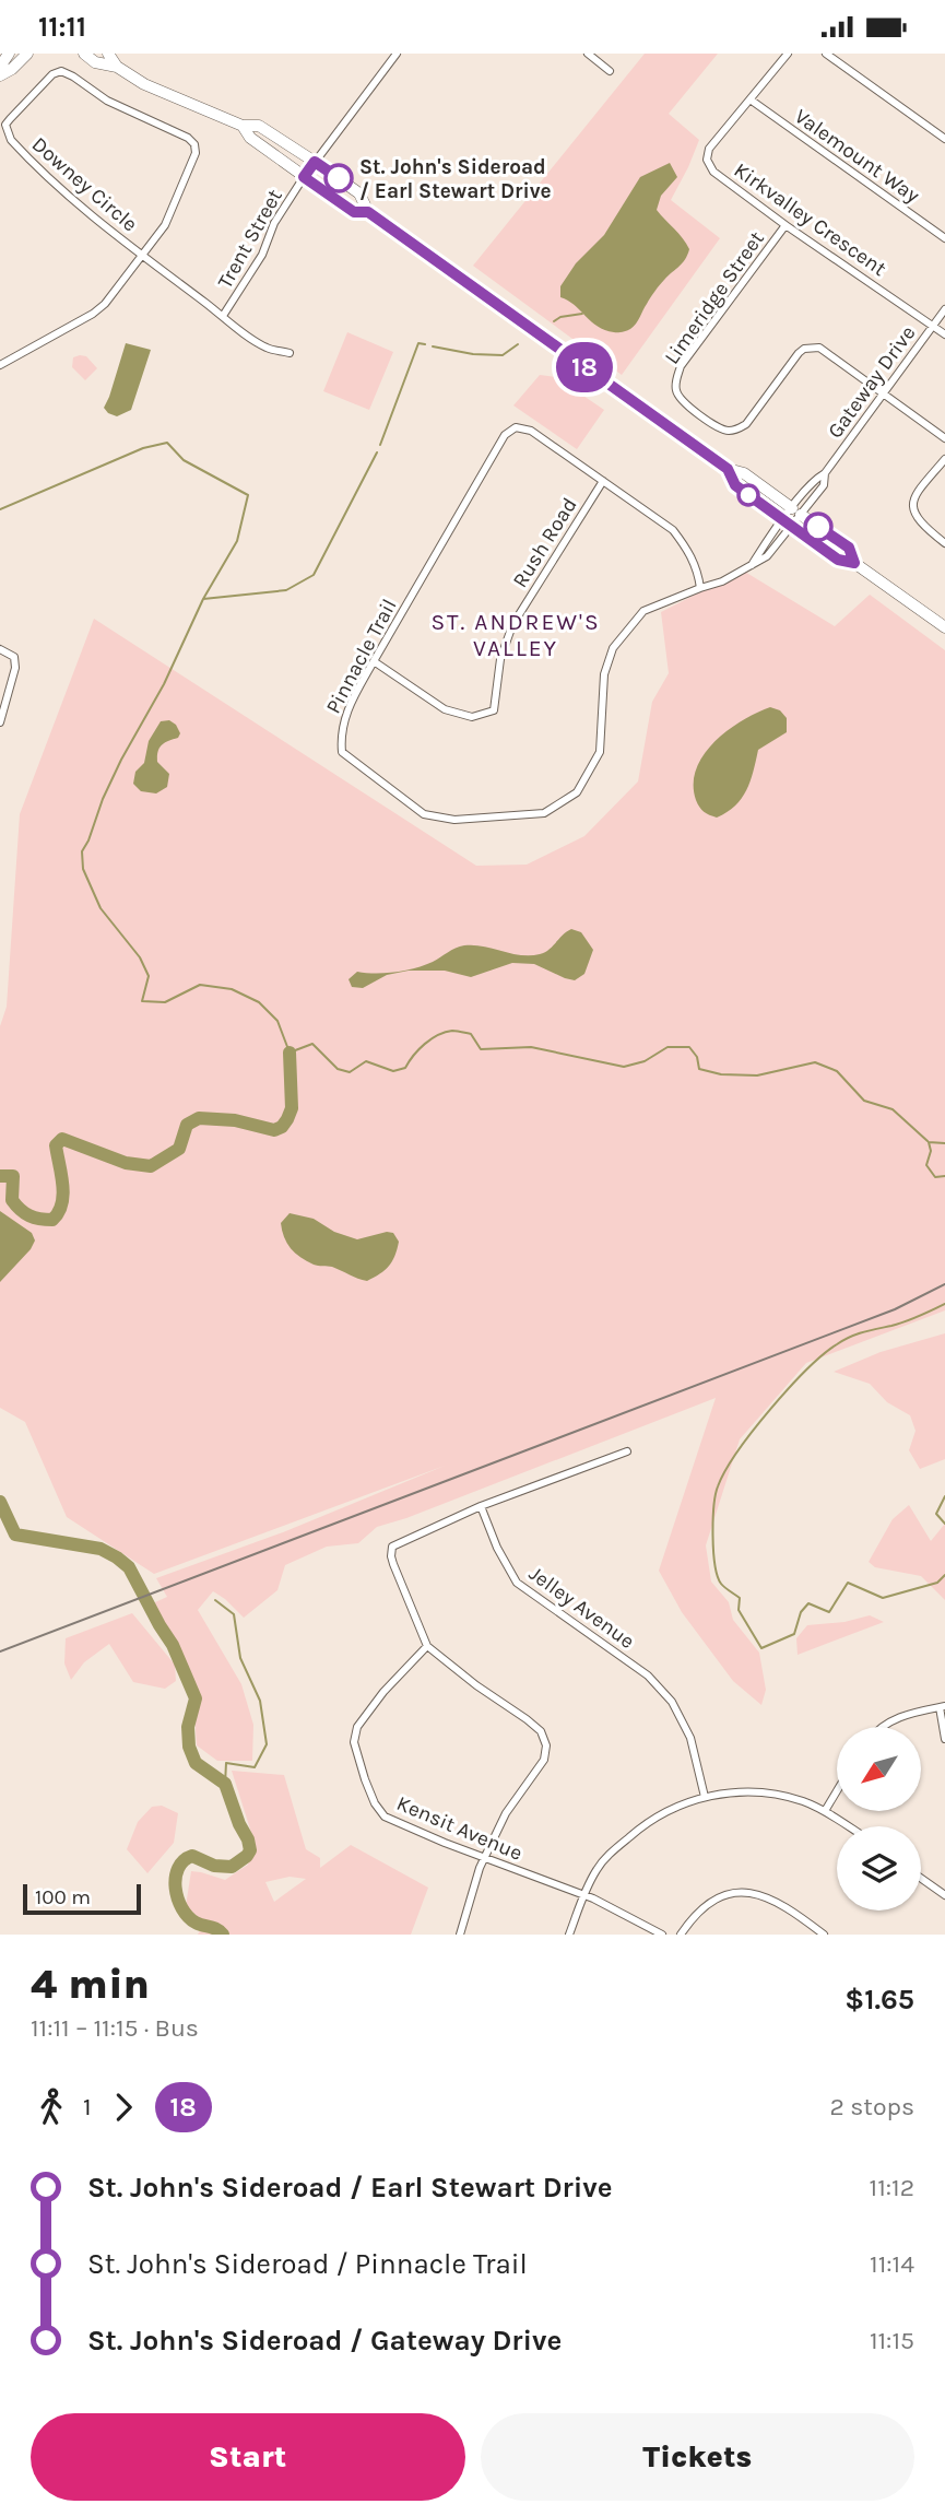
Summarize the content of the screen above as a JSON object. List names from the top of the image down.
{
  "streets": {
    "street": [
      "Valemount Way",
      "Downey Circle",
      "Kirkvalley Crescent",
      "Trent Street",
      "Limeridge Street",
      "Gateway Drive",
      "Rush Road",
      "Pinnacle Trail",
      "Jelley Avenue",
      "Kensit Avenue"
    ]
  },
  "crossings": [
    ["Valemount Way", "Kirkvalley Crescent"],
    ["Downey Circle", "Trent Street"],
    ["Kirkvalley Crescent", "Limeridge Street"],
    ["Kirkvalley Crescent", "Gateway Drive"],
    ["Limeridge Street", "Gateway Drive"],
    ["Gateway Drive", "Pinnacle Trail"],
    ["Rush Road", "Pinnacle Trail"]
  ],
  "districts": ["ST. ANDREW'S VALLEY"],
  "places": ["St. John's Sideroad / Earl Stewart Drive"],
  "lines": ["bus line 18"],
  "scale_bar": "100 m",
  "north": "bottom left",
  "page": {
    "status": "11:11",
    "on_map": "18",
    "scale": "100 m",
    "heading": ["4 min", "11:11 – 11:15 · Bus", "$1.65"],
    "legs": ["1", "18", "2 stops"],
    "list": [
      {
        "name": "St. John's Sideroad / Earl Stewart Drive",
        "value": "11:12"
      },
      {
        "name": "St. John's Sideroad / Pinnacle Trail",
        "value": "11:14"
      },
      {
        "name": "St. John's Sideroad / Gateway Drive",
        "value": "11:15"
      }
    ],
    "buttons": ["Start", "Tickets"]
  }
}
